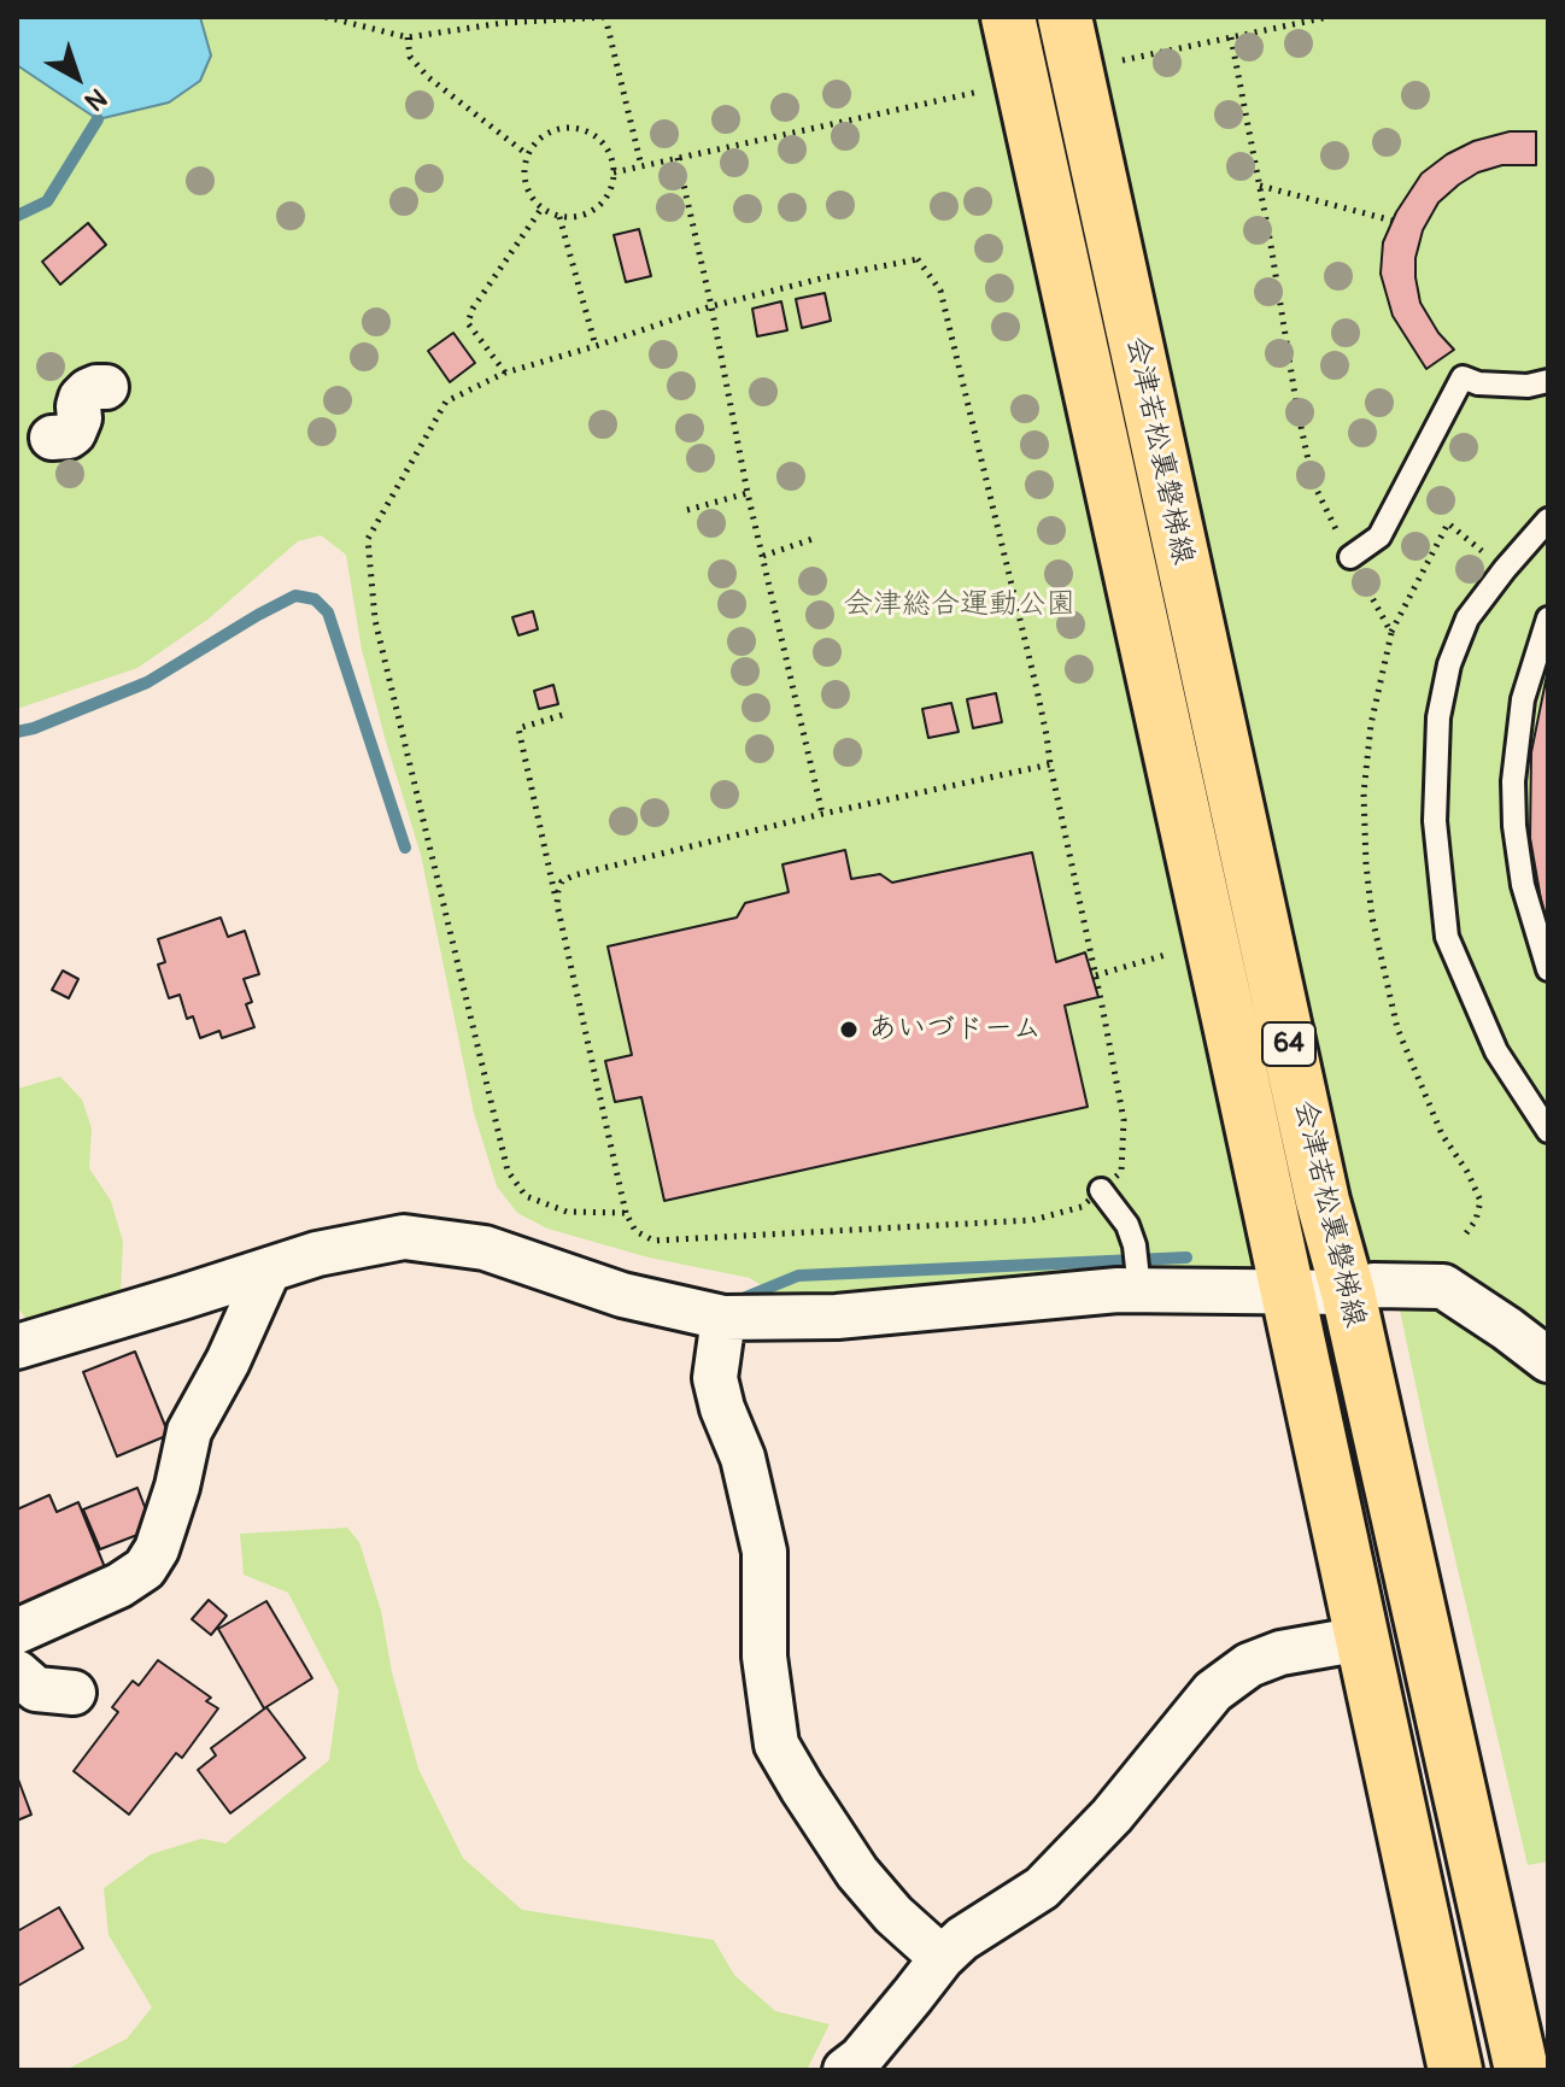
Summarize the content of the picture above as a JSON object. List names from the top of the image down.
{
  "streets": {
    "main road": ["会津若松裏磐梯線", "64"]
  },
  "parks": ["会津総合運動公園"],
  "places": ["あいづドーム"],
  "north": "bottom right"
}
